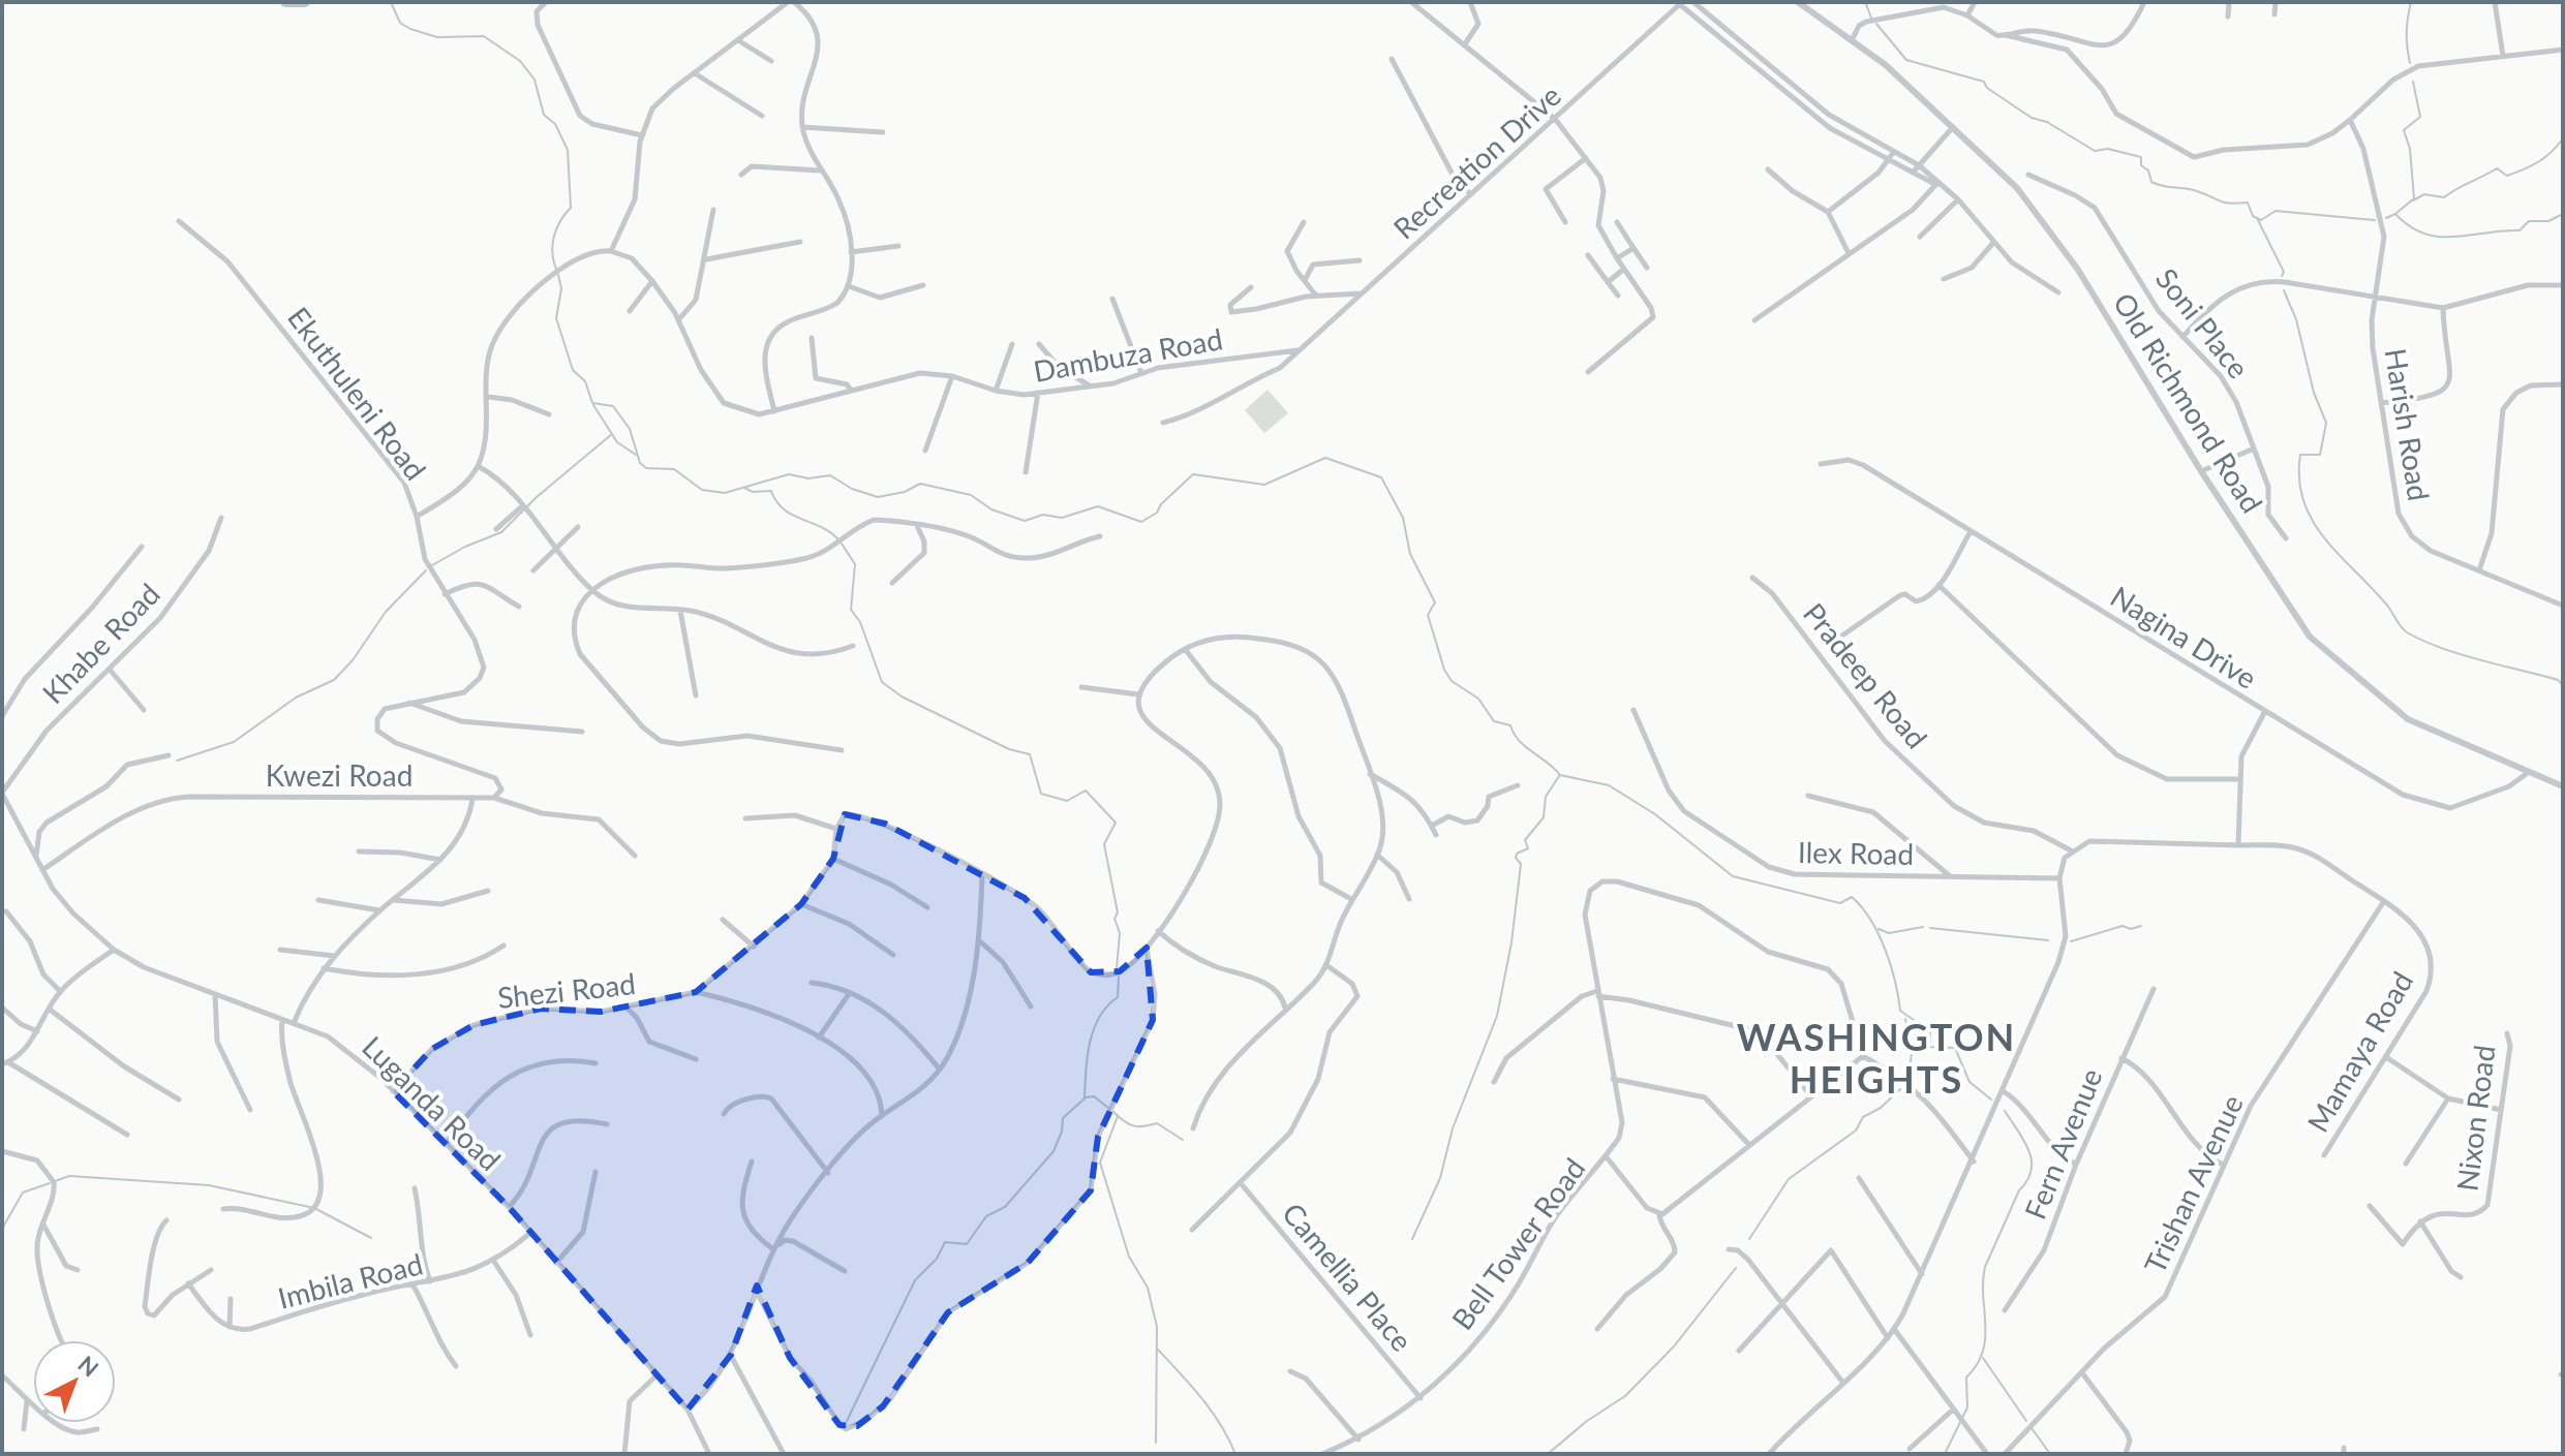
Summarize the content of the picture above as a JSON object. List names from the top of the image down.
{
  "streets": {
    "street": [
      "Recreation Drive",
      "Soni Place",
      "Dambuza Road",
      "Ekuthuleni Road",
      "Old Richmond Road",
      "Harish Road",
      "Nagina Drive",
      "Khabe Road",
      "Pradeep Road",
      "Kwezi Road",
      "Ilex Road",
      "Shezi Road",
      "Mamaya Road",
      "Luganda Road",
      "Nixon Road",
      "Fern Avenue",
      "Trishan Avenue",
      "Bell Tower Road",
      "Camellia Place",
      "Imbila Road"
    ]
  },
  "crossings": [
    ["Recreation Drive", "Dambuza Road"],
    ["Ekuthuleni Road", "Kwezi Road"],
    ["Old Richmond Road", "Nagina Drive"],
    ["Khabe Road", "Luganda Road"],
    ["Kwezi Road", "Luganda Road"],
    ["Shezi Road", "Luganda Road"],
    ["Mamaya Road", "Trishan Avenue"],
    ["Luganda Road", "Imbila Road"],
    ["Bell Tower Road", "Camellia Place"]
  ],
  "districts": ["WASHINGTON HEIGHTS"],
  "north": "top right"
}
